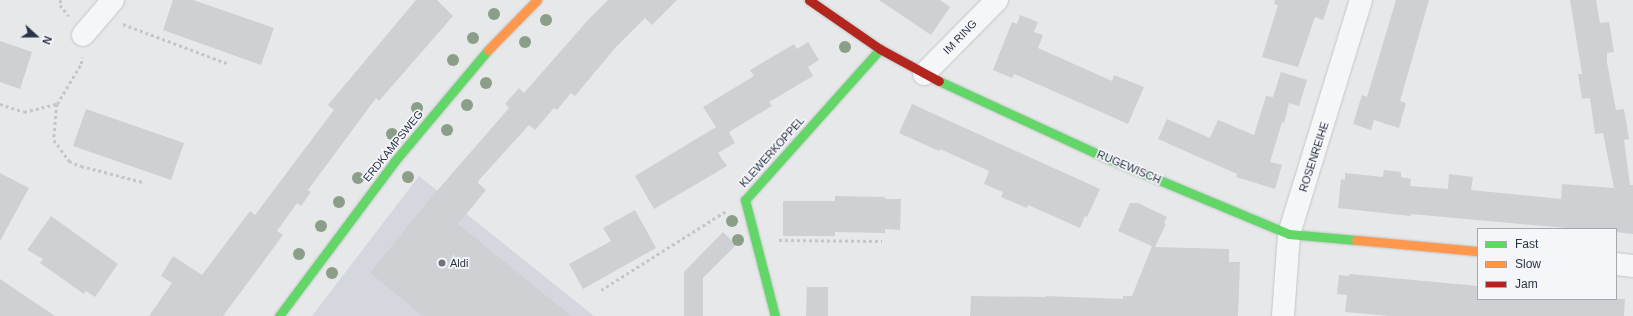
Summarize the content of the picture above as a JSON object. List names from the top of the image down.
{
  "streets": {
    "street": [
      "IM RING",
      "ERDKAMPSWEG",
      "KLEWERKOPPEL",
      "ROSENREIHE",
      "RUGEWISCH"
    ]
  },
  "crossings": [
    ["IM RING", "RUGEWISCH"],
    ["KLEWERKOPPEL", "RUGEWISCH"],
    ["ROSENREIHE", "RUGEWISCH"]
  ],
  "places": ["Aldi"],
  "legend": ["Fast", "Slow", "Jam"],
  "north": "right"
}
